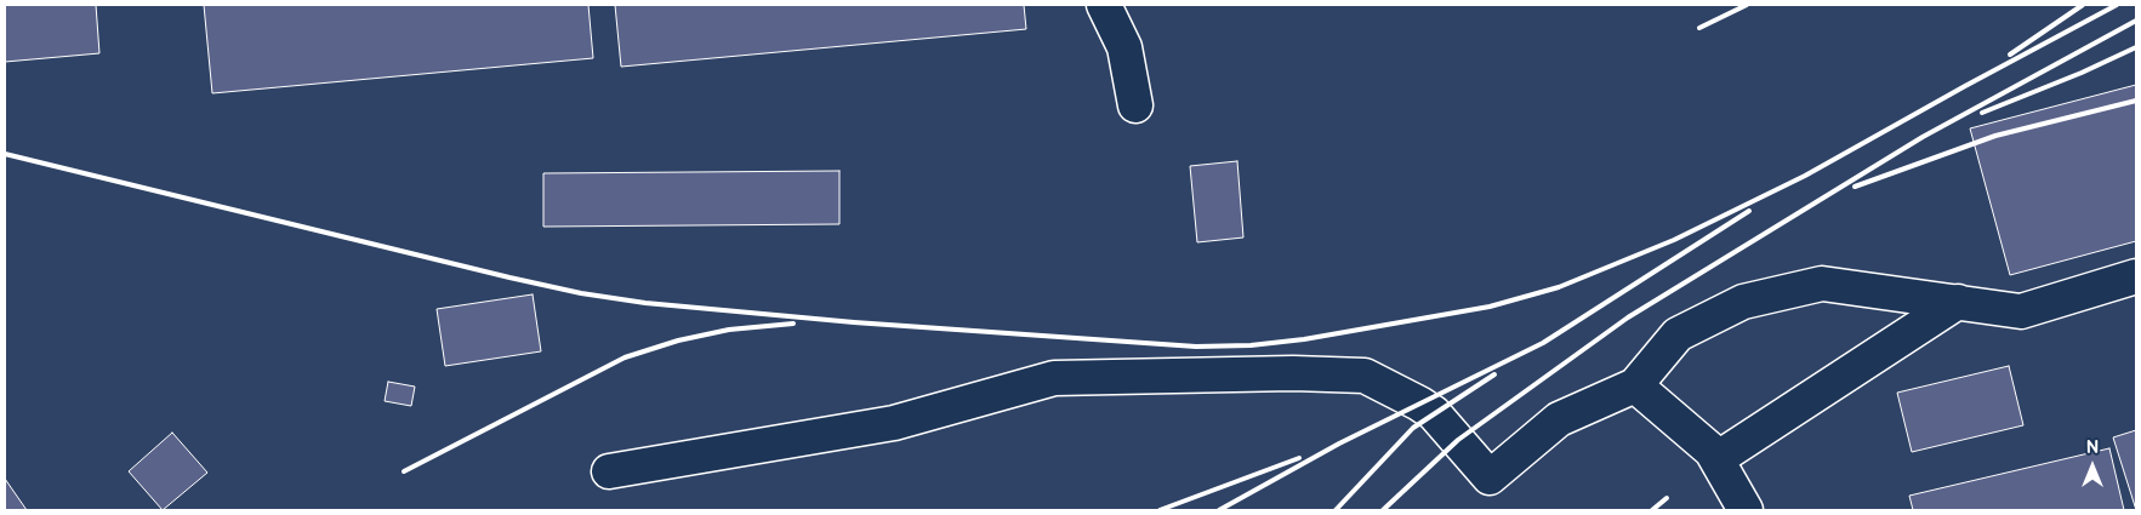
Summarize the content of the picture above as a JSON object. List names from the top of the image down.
{
  "north": "top"
}
